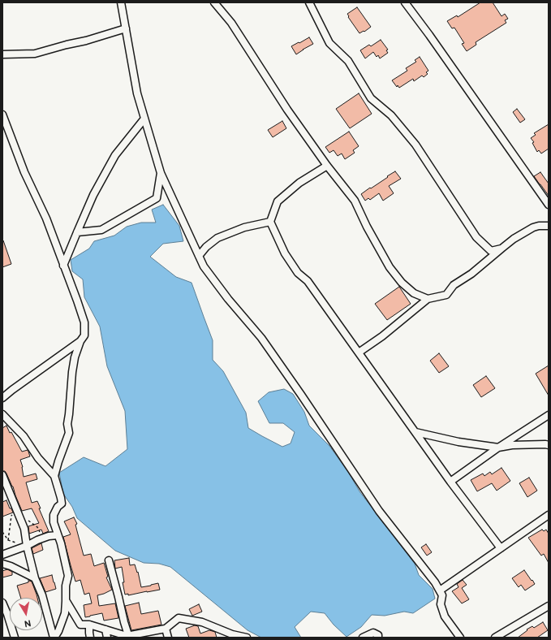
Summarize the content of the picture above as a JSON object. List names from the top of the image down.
{
  "north": "bottom"
}
